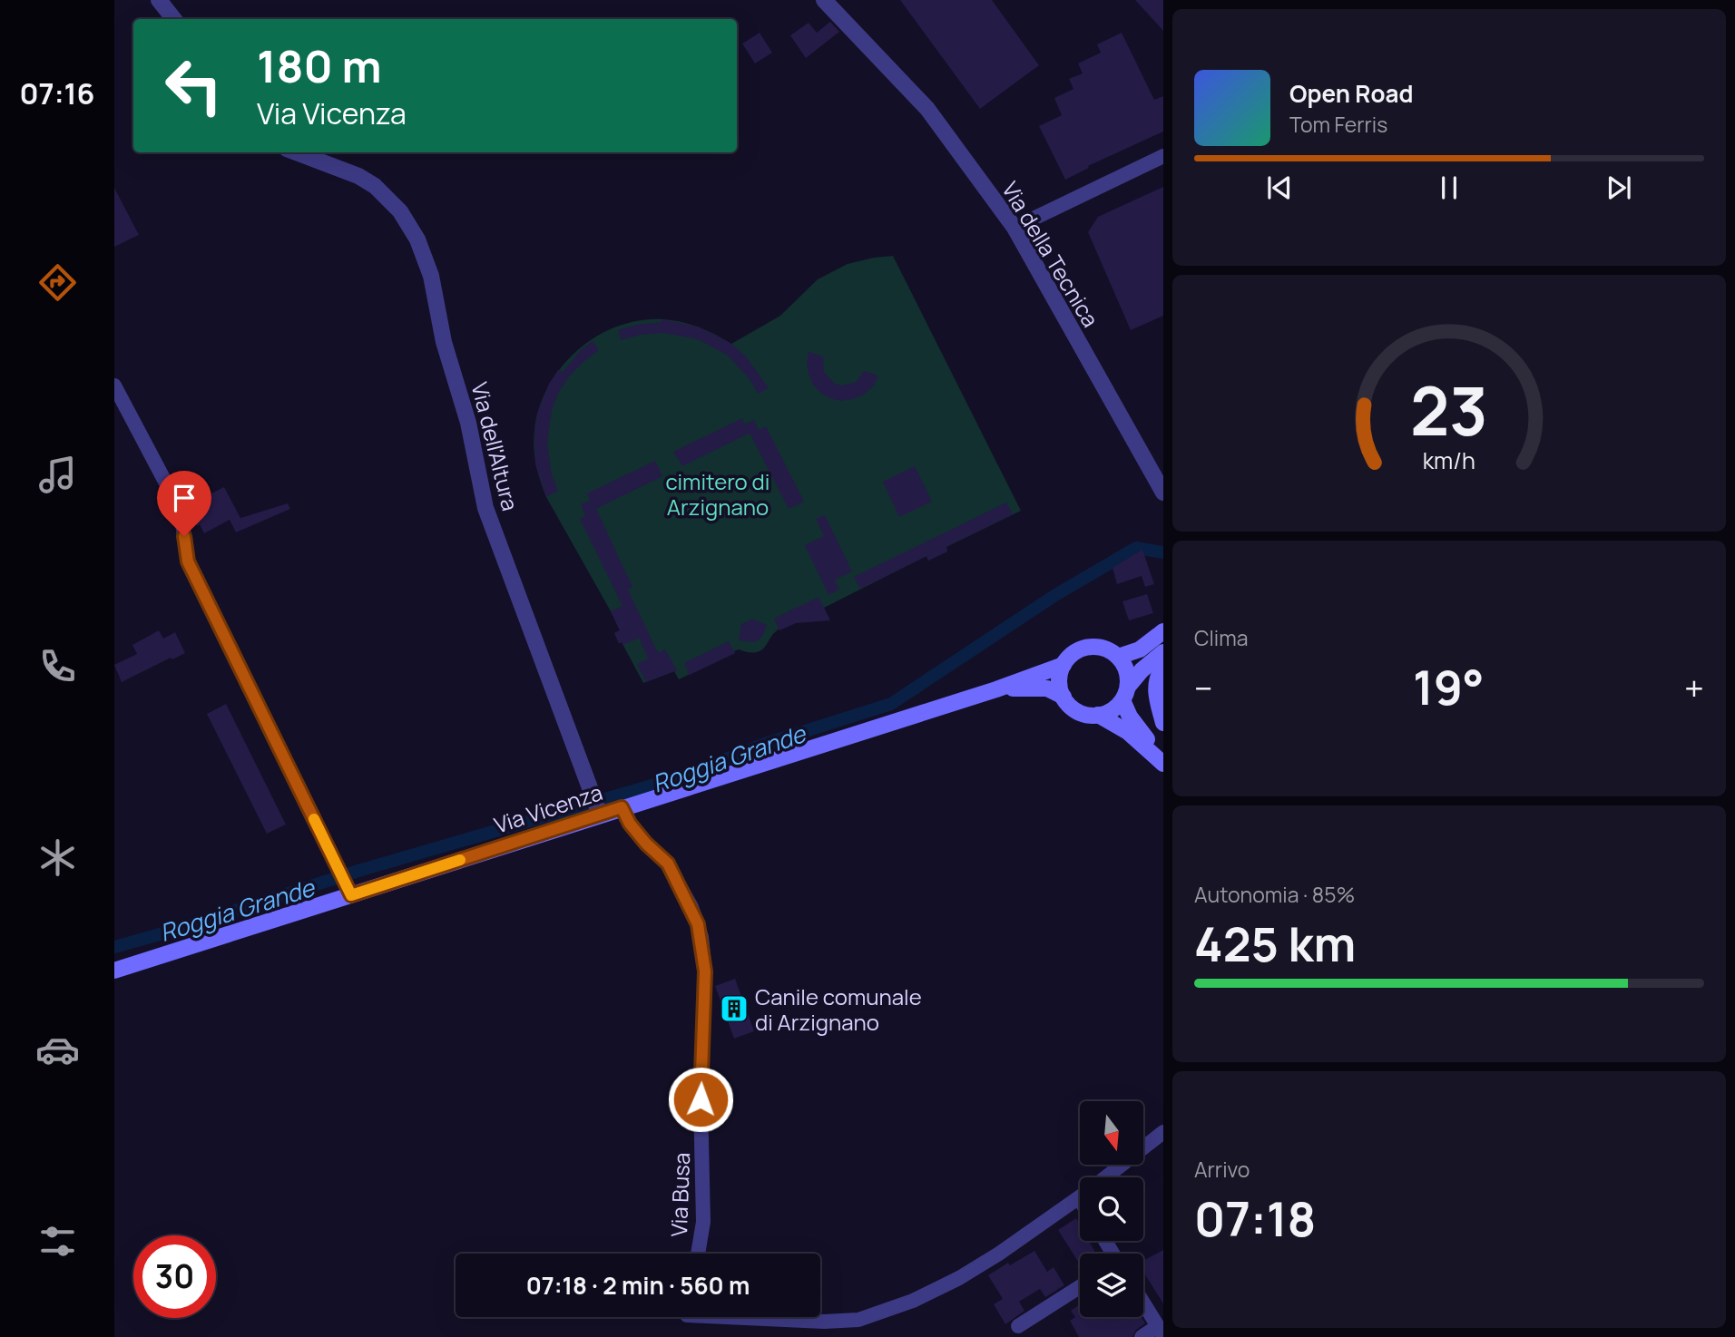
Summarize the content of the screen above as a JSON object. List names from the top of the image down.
{
  "streets": {
    "main road": ["Via Vicenza"],
    "street": ["Via della Tecnica", "Via dell'Altura", "Via Busa"]
  },
  "crossings": [
    ["Via dell'Altura", "Via Vicenza"],
    ["Via Vicenza", "Via Busa"]
  ],
  "water": ["Roggia Grande"],
  "parks": ["cimitero di Arzignano"],
  "places": {
    "building": ["Canile comunale di Arzignano"]
  },
  "north": "bottom",
  "page": {
    "tabs": "07:16",
    "turn": ["180 m", "Via Vicenza"],
    "song": ["Open Road", "Tom Ferris"],
    "tile": [
      "Clima",
      ["Autonomia · 85%", "425 km"],
      ["Arrivo", "07:18"]
    ],
    "heat": ["−", "19°", "+"],
    "limit": "30",
    "trip": "07:18 · 2 min · 560 m",
    "gauge": ["23", "km/h"]
  }
}
